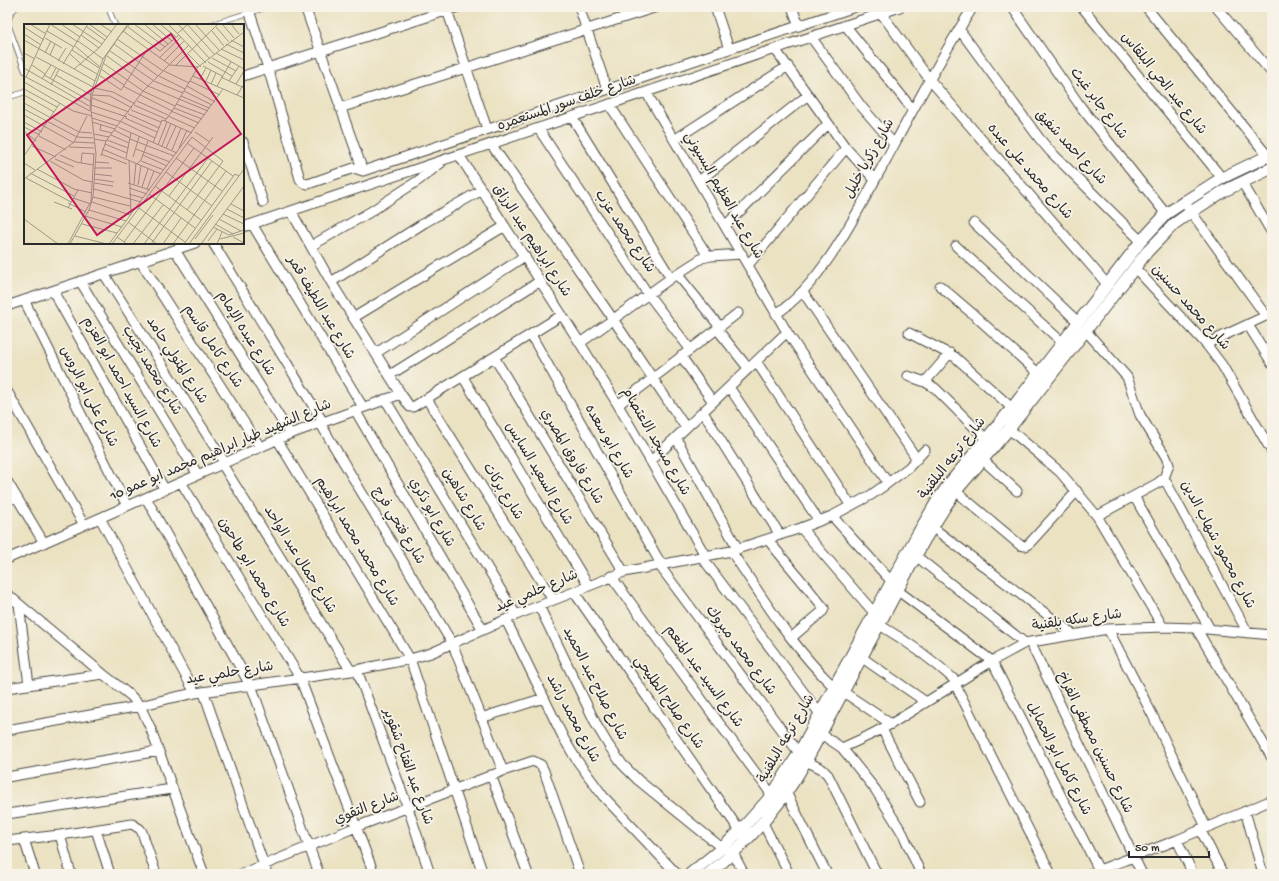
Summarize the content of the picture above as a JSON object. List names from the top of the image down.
{
  "streets": {
    "street": [
      "شارع عبد الحي البلقاس",
      "شارع خلف سور المستعمره",
      "شارع جابر غيث",
      "شارع احمد شفيق",
      "شارع زكريا خليل",
      "شارع محمد على عبده",
      "شارع عبد العظيم البسيوني",
      "شارع محمد عزب",
      "شارع ابراهيم عبد الرزاق",
      "شارع عبد اللطيف قمر",
      "شارع محمد حسنين",
      "شارع عبده الإمام",
      "شارع كامل قاسم",
      "شارع المتولي حامد",
      "شارع محمد نجيب",
      "شارع السيد احمد ابو العزم",
      "شارع على ابو الروس",
      "شارع ابو سعده",
      "شارع مسجد الاعتصام",
      "شارع الشهيد طيار ابراهيم محمد ابو عمو 10",
      "شارع فاروق المصري",
      "شارع ترعه البلقنية",
      "شارع السعيد السايس",
      "شارع بركات",
      "شارع شاهين",
      "شارع ابو ذكري",
      "شارع فتحي فرج",
      "شارع محمد محمد ابراهيم",
      "شارع محمود شهاب الدين",
      "شارع جمال عبد الواحد",
      "شارع محمد ابو طاحون",
      "شارع حلمي عيد",
      "شارع سكه بلقنية",
      "شارع محمد مبروك",
      "شارع السيد عبد المنعم",
      "شارع صلاح عبد الحميد",
      "شارع صلاح الطليحي",
      "شارع محمد راشد",
      "شارع حسنين مصطفى الفراخ",
      "شارع كامل ابو الحمايل",
      "شارع عبد الفتاح شقوير",
      "شارع التقوي"
    ]
  },
  "crossings": [
    ["شارع عبد الحي البلقاس", "شارع ترعه البلقنية"],
    ["شارع خلف سور المستعمره", "شارع محمد على عبده"],
    ["شارع خلف سور المستعمره", "شارع عبد العظيم البسيوني"],
    ["شارع خلف سور المستعمره", "شارع محمد عزب"],
    ["شارع خلف سور المستعمره", "شارع ابراهيم عبد الرزاق"],
    ["شارع خلف سور المستعمره", "شارع عبد اللطيف قمر"],
    ["شارع جابر غيث", "شارع ترعه البلقنية"],
    ["شارع احمد شفيق", "شارع زكريا خليل"],
    ["شارع احمد شفيق", "شارع ترعه البلقنية"],
    ["شارع زكريا خليل", "شارع محمد على عبده"],
    ["شارع زكريا خليل", "شارع عبد العظيم البسيوني"],
    ["شارع محمد على عبده", "شارع ترعه البلقنية"],
    ["شارع عبد العظيم البسيوني", "شارع حلمي عيد"],
    ["شارع ابراهيم عبد الرزاق", "شارع مسجد الاعتصام"],
    ["شارع عبد اللطيف قمر", "شارع الشهيد طيار ابراهيم محمد ابو عمو 10"],
    ["شارع عبد اللطيف قمر", "شارع ابو ذكري"],
    ["شارع محمد حسنين", "شارع ترعه البلقنية"],
    ["شارع عبده الإمام", "شارع الشهيد طيار ابراهيم محمد ابو عمو 10"],
    ["شارع كامل قاسم", "شارع الشهيد طيار ابراهيم محمد ابو عمو 10"],
    ["شارع المتولي حامد", "شارع الشهيد طيار ابراهيم محمد ابو عمو 10"],
    ["شارع المتولي حامد", "شارع جمال عبد الواحد"],
    ["شارع محمد نجيب", "شارع الشهيد طيار ابراهيم محمد ابو عمو 10"],
    ["شارع السيد احمد ابو العزم", "شارع الشهيد طيار ابراهيم محمد ابو عمو 10"],
    ["شارع على ابو الروس", "شارع الشهيد طيار ابراهيم محمد ابو عمو 10"],
    ["شارع ابو سعده", "شارع حلمي عيد"],
    ["شارع ابو سعده", "شارع محمد مبروك"],
    ["شارع مسجد الاعتصام", "شارع ترعه البلقنية"],
    ["شارع مسجد الاعتصام", "شارع حلمي عيد"],
    ["شارع الشهيد طيار ابراهيم محمد ابو عمو 10", "شارع شاهين"],
    ["شارع الشهيد طيار ابراهيم محمد ابو عمو 10", "شارع ابو ذكري"],
    ["شارع الشهيد طيار ابراهيم محمد ابو عمو 10", "شارع فتحي فرج"],
    ["شارع الشهيد طيار ابراهيم محمد ابو عمو 10", "شارع محمد محمد ابراهيم"],
    ["شارع الشهيد طيار ابراهيم محمد ابو عمو 10", "شارع جمال عبد الواحد"],
    ["شارع الشهيد طيار ابراهيم محمد ابو عمو 10", "شارع محمد ابو طاحون"],
    ["شارع فاروق المصري", "شارع حلمي عيد"],
    ["شارع ترعه البلقنية", "شارع محمود شهاب الدين"],
    ["شارع ترعه البلقنية", "شارع محمد مبروك"],
    ["شارع ترعه البلقنية", "شارع السيد عبد المنعم"],
    ["شارع ترعه البلقنية", "شارع صلاح عبد الحميد"],
    ["شارع ترعه البلقنية", "شارع صلاح الطليحي"],
    ["شارع السعيد السايس", "شارع حلمي عيد"],
    ["شارع بركات", "شارع حلمي عيد"],
    ["شارع شاهين", "شارع حلمي عيد"],
    ["شارع ابو ذكري", "شارع حلمي عيد"],
    ["شارع فتحي فرج", "شارع حلمي عيد"],
    ["شارع فتحي فرج", "شارع التقوي"],
    ["شارع محمد محمد ابراهيم", "شارع حلمي عيد"],
    ["شارع محمد محمد ابراهيم", "شارع التقوي"],
    ["شارع محمود شهاب الدين", "شارع سكه بلقنية"],
    ["شارع جمال عبد الواحد", "شارع حلمي عيد"],
    ["شارع جمال عبد الواحد", "شارع عبد الفتاح شقوير"],
    ["شارع محمد ابو طاحون", "شارع حلمي عيد"],
    ["شارع محمد ابو طاحون", "شارع التقوي"],
    ["شارع حلمي عيد", "شارع محمد مبروك"],
    ["شارع حلمي عيد", "شارع السيد عبد المنعم"],
    ["شارع حلمي عيد", "شارع صلاح عبد الحميد"],
    ["شارع حلمي عيد", "شارع صلاح الطليحي"],
    ["شارع حلمي عيد", "شارع محمد راشد"],
    ["شارع حلمي عيد", "شارع عبد الفتاح شقوير"],
    ["شارع سكه بلقنية", "شارع حسنين مصطفى الفراخ"],
    ["شارع سكه بلقنية", "شارع كامل ابو الحمايل"],
    ["شارع عبد الفتاح شقوير", "شارع التقوي"]
  ],
  "scale_bar": "50 m"
}
